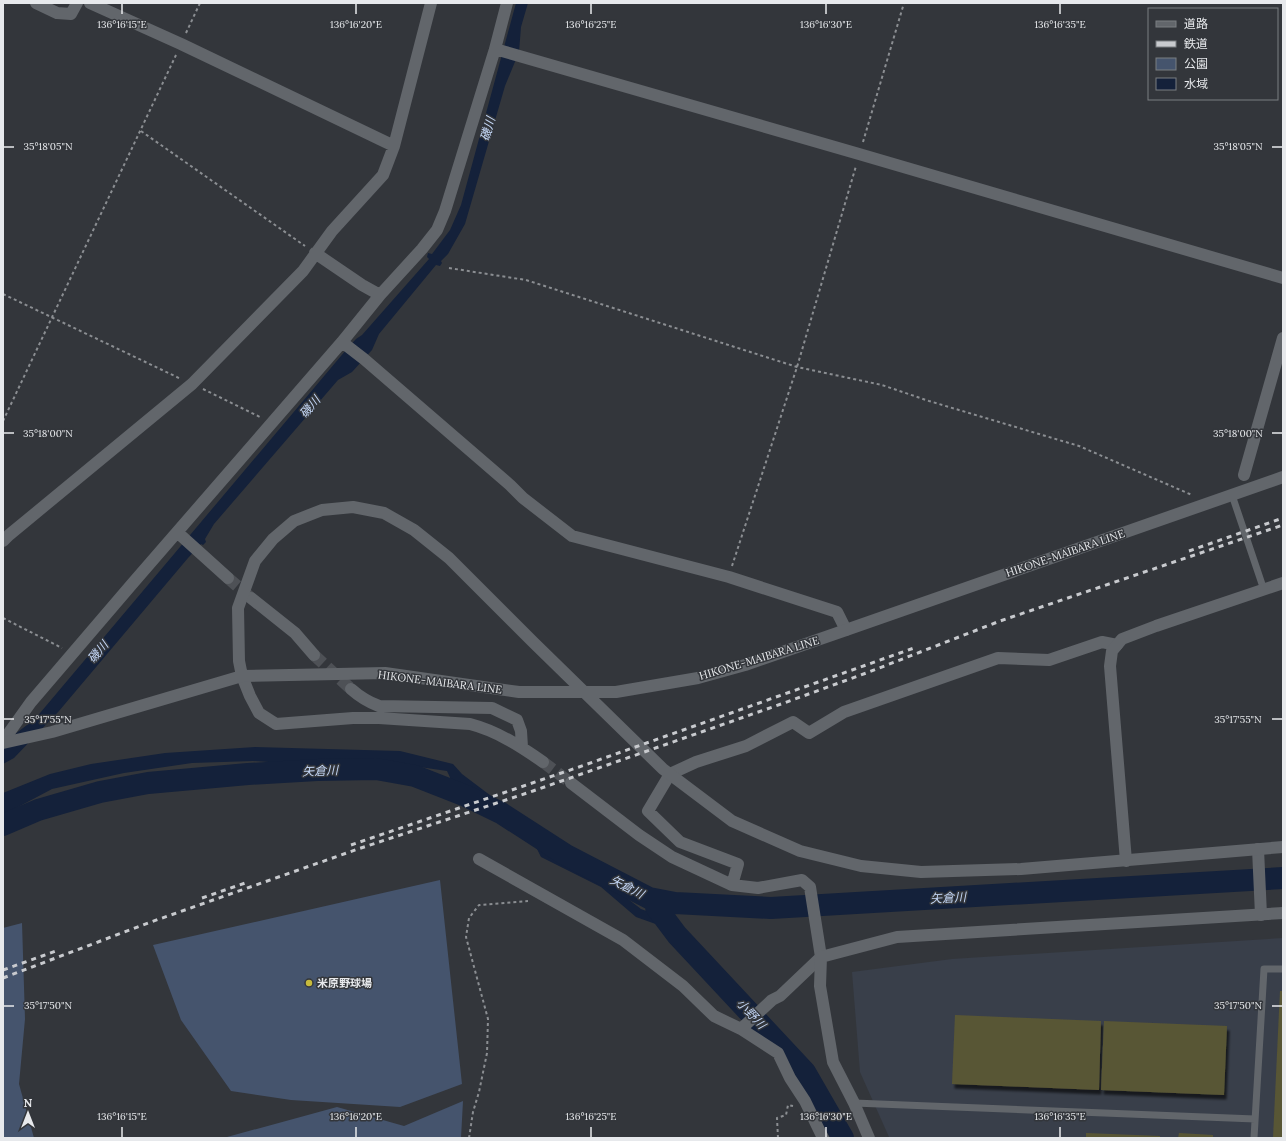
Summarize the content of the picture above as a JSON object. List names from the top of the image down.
{
  "streets": {
    "street": ["HIKONE-MAIBARA LINE"]
  },
  "water": ["磯川", "矢倉川", "小野川"],
  "places": ["米原野球場"],
  "legend": [
    "道路",
    "鉄道",
    "公園",
    "水域"
  ],
  "north": "top",
  "coordinates": [
    "136°16'15\"E",
    "136°16'20\"E",
    "136°16'25\"E",
    "136°16'30\"E",
    "136°16'35\"E",
    "35°18'05\"N",
    "35°18'00\"N",
    "35°17'55\"N",
    "35°17'50\"N"
  ]
}
